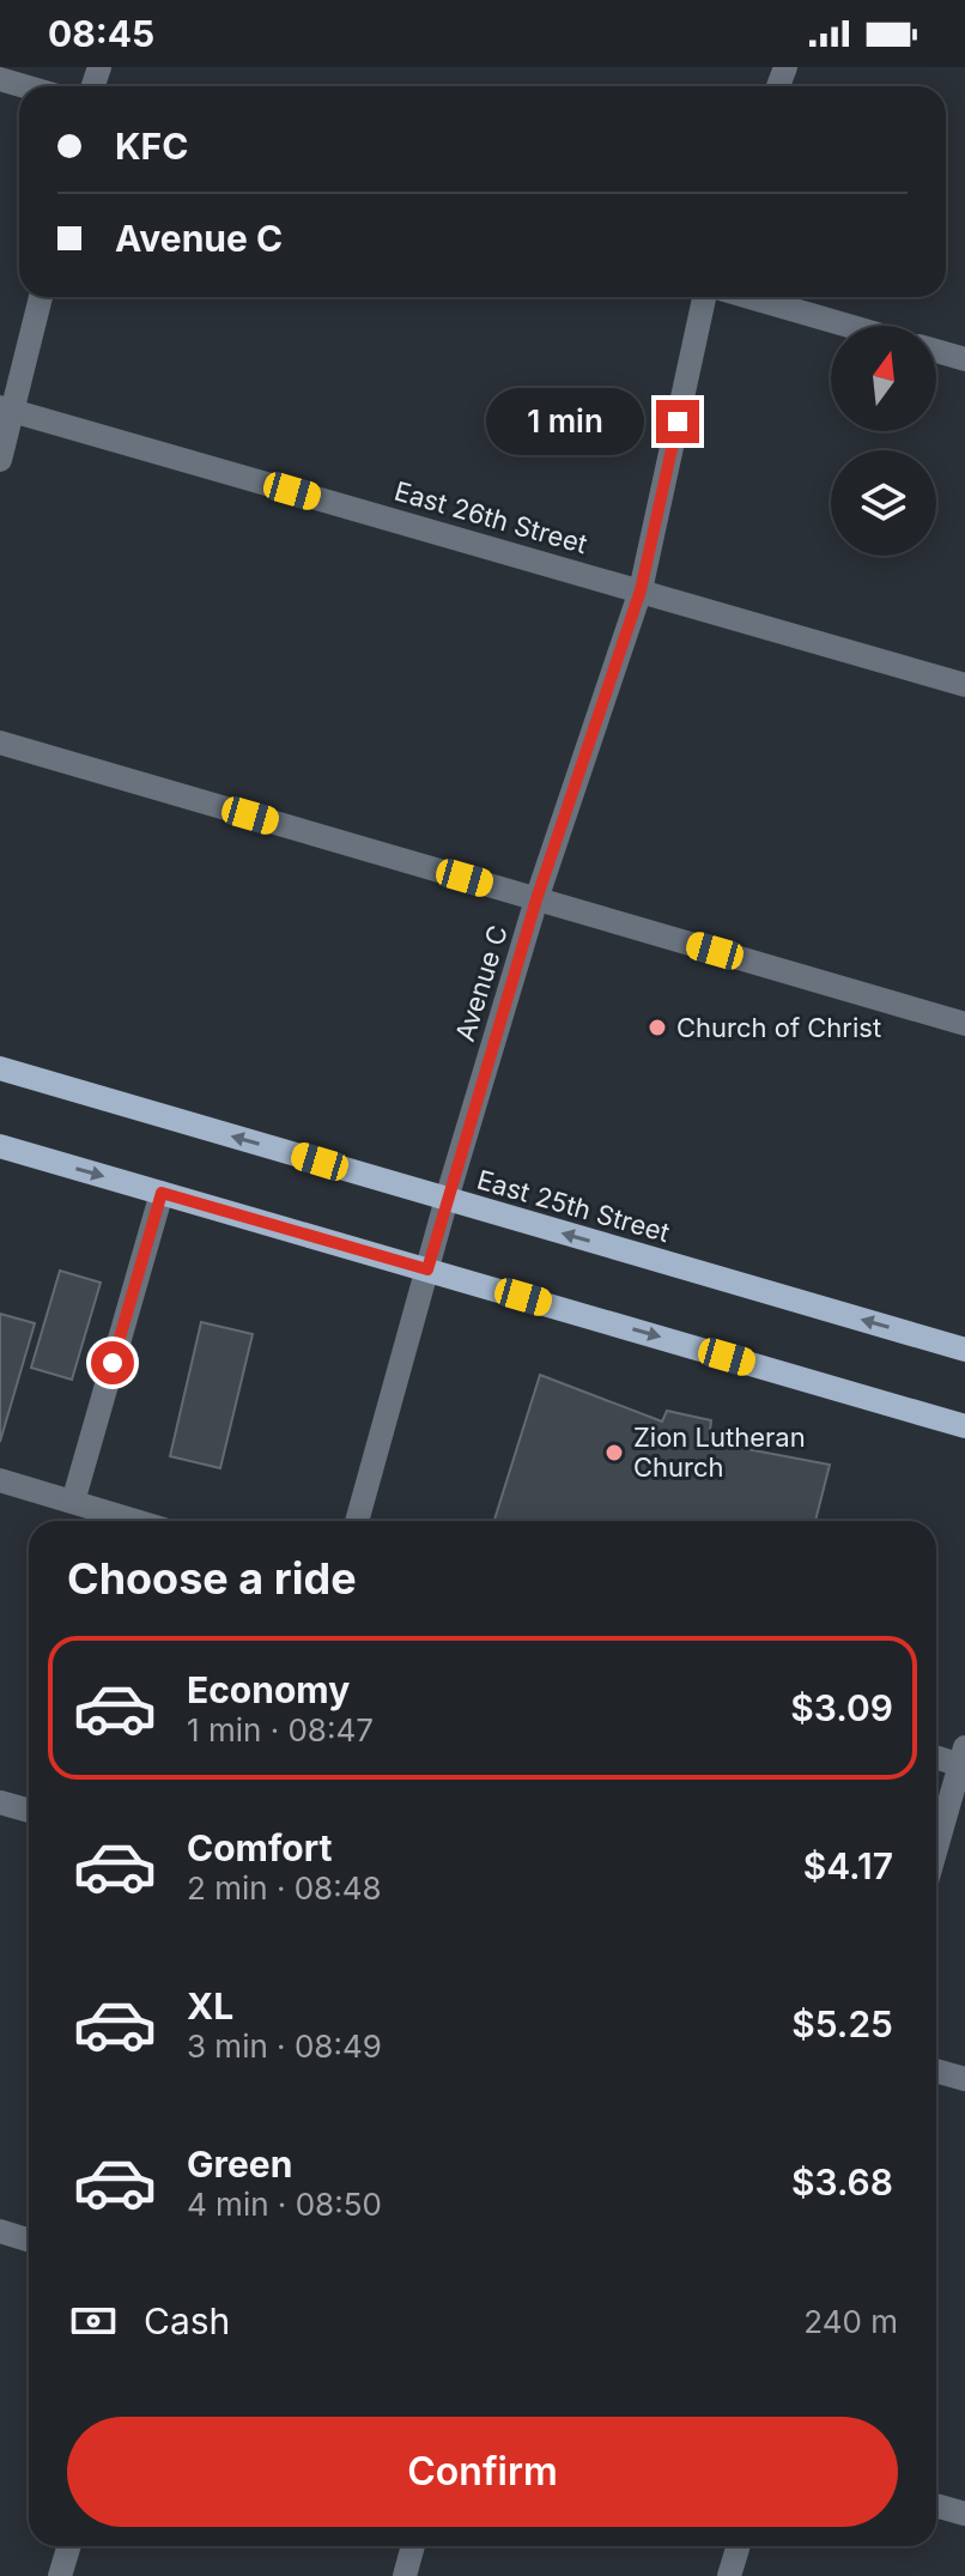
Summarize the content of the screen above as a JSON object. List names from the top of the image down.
{
  "streets": {
    "main road": ["East 25th Street"],
    "street": ["East 26th Street", "Avenue C"]
  },
  "crossings": [
    ["East 26th Street", "Avenue C"],
    ["Avenue C", "East 25th Street"]
  ],
  "places": ["Church of Christ", "Zion Lutheran Church"],
  "north": "top",
  "page": {
    "status": "08:45",
    "banner": ["KFC", "Avenue C"],
    "bubble": "1 min",
    "heading": "Choose a ride",
    "list": [
      {
        "name": "Economy",
        "note": "1 min · 08:47",
        "value": "$3.09"
      },
      {
        "name": "Comfort",
        "note": "2 min · 08:48",
        "value": "$4.17"
      },
      {
        "name": "XL",
        "note": "3 min · 08:49",
        "value": "$5.25"
      },
      {
        "name": "Green",
        "note": "4 min · 08:50",
        "value": "$3.68"
      }
    ],
    "pay": ["Cash", "240 m"],
    "buttons": "Confirm"
  }
}
